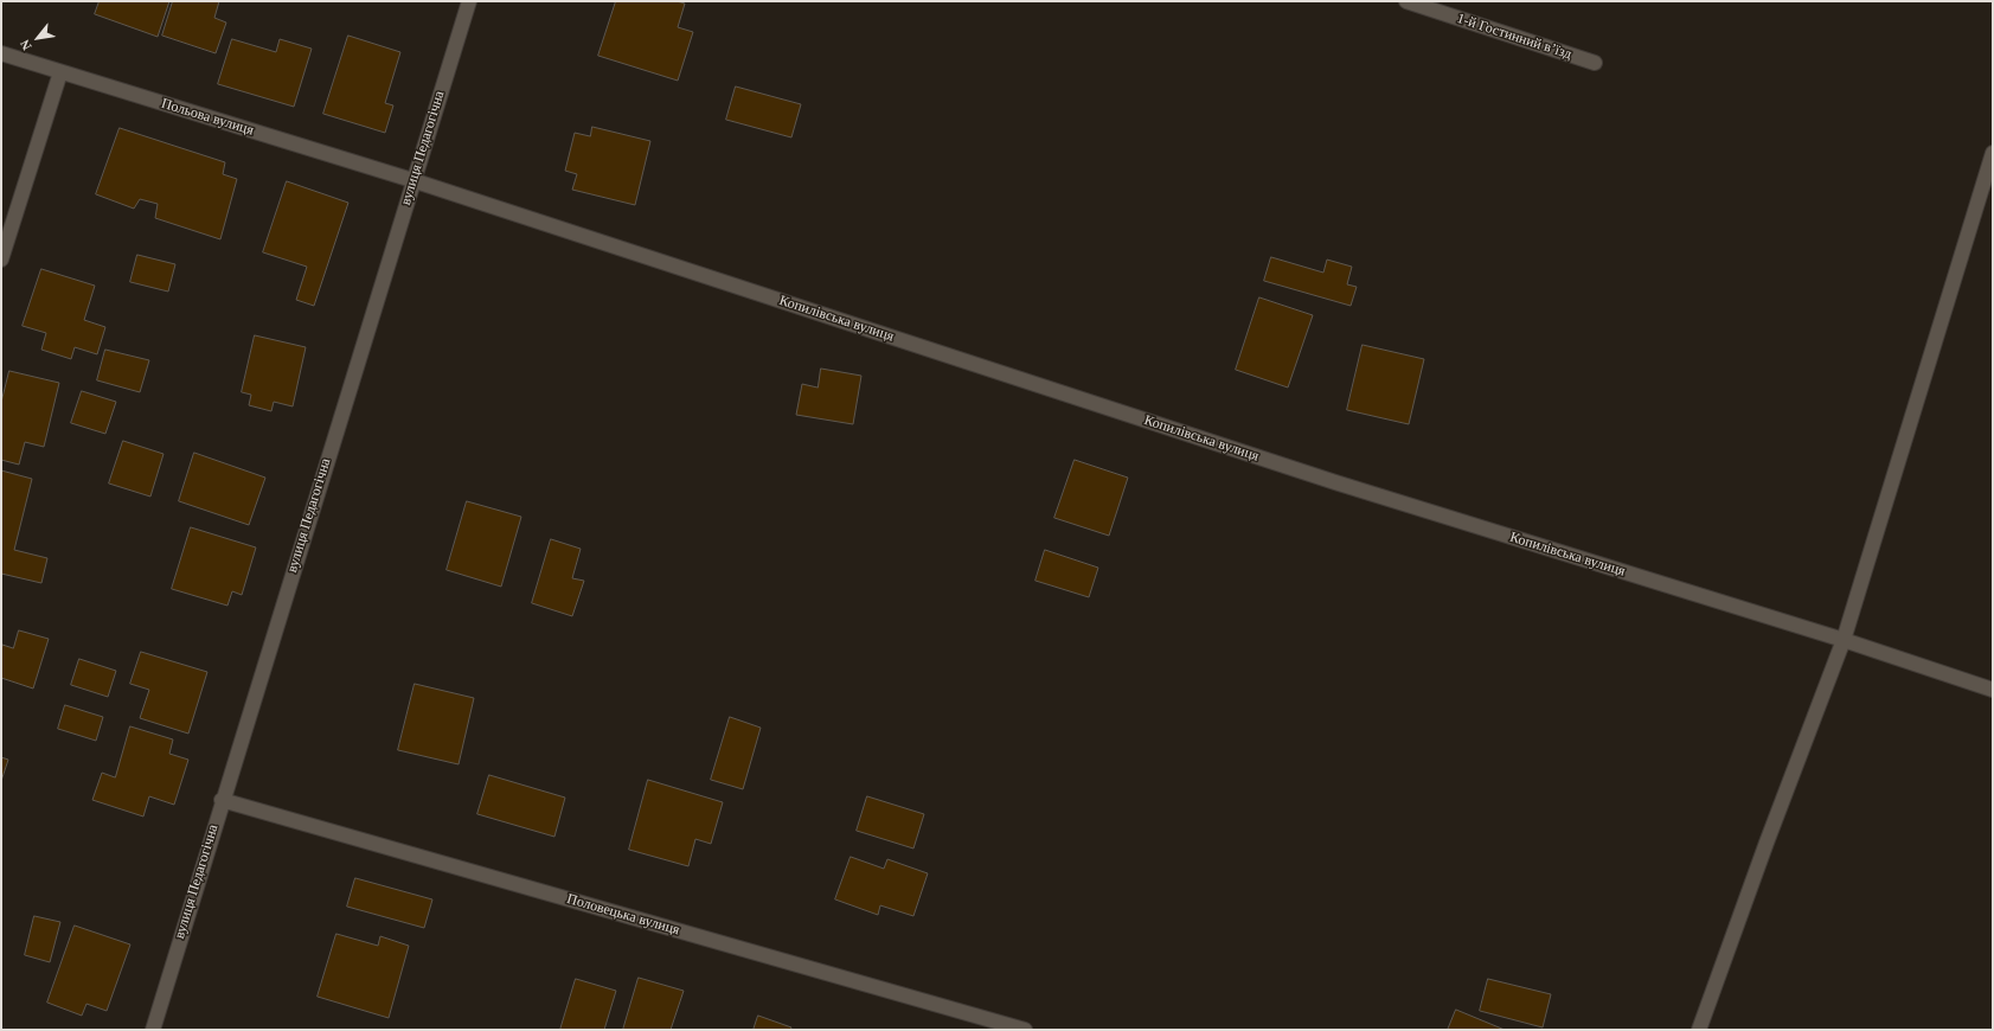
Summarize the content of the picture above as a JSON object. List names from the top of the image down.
{
  "streets": {
    "street": [
      "1-й Гостинний вʼїзд",
      "Польова вулиця",
      "вулиця Педагогічна",
      "Копилівська вулиця",
      "Половецька вулиця"
    ]
  },
  "crossings": [
    ["Польова вулиця", "вулиця Педагогічна"],
    ["Польова вулиця", "Копилівська вулиця"],
    ["вулиця Педагогічна", "Копилівська вулиця"],
    ["вулиця Педагогічна", "Половецька вулиця"]
  ],
  "north": "bottom left"
}
